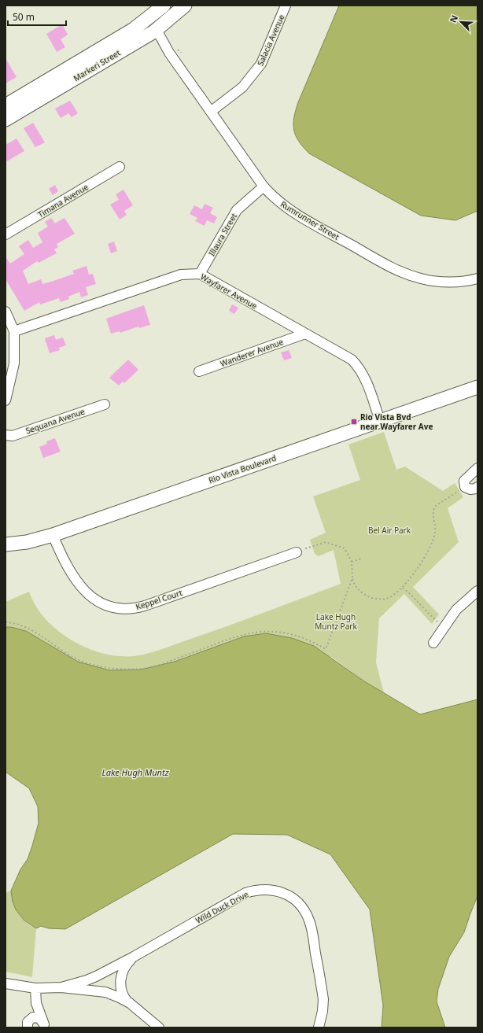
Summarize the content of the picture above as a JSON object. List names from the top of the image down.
{
  "streets": {
    "street": [
      "Salacia Avenue",
      "Markeri Street",
      "Timana Avenue",
      "Rumrunner Street",
      "Illaura Street",
      "Wayfarer Avenue",
      "Wanderer Avenue",
      "Sequana Avenue",
      "Rio Vista Boulevard",
      "Keppel Court",
      "Wild Duck Drive"
    ]
  },
  "crossings": [
    ["Salacia Avenue", "Rumrunner Street"],
    ["Markeri Street", "Rumrunner Street"],
    ["Rumrunner Street", "Illaura Street"],
    ["Illaura Street", "Wayfarer Avenue"],
    ["Wayfarer Avenue", "Wanderer Avenue"],
    ["Wayfarer Avenue", "Rio Vista Boulevard"],
    ["Rio Vista Boulevard", "Keppel Court"]
  ],
  "water": ["Lake Hugh Muntz"],
  "parks": ["Bel Air Park", "Lake Hugh Muntz Park"],
  "places": {
    "transit": ["Rio Vista Bvd near Wayfarer Ave"]
  },
  "scale_bar": "50 m",
  "north": "top left"
}
